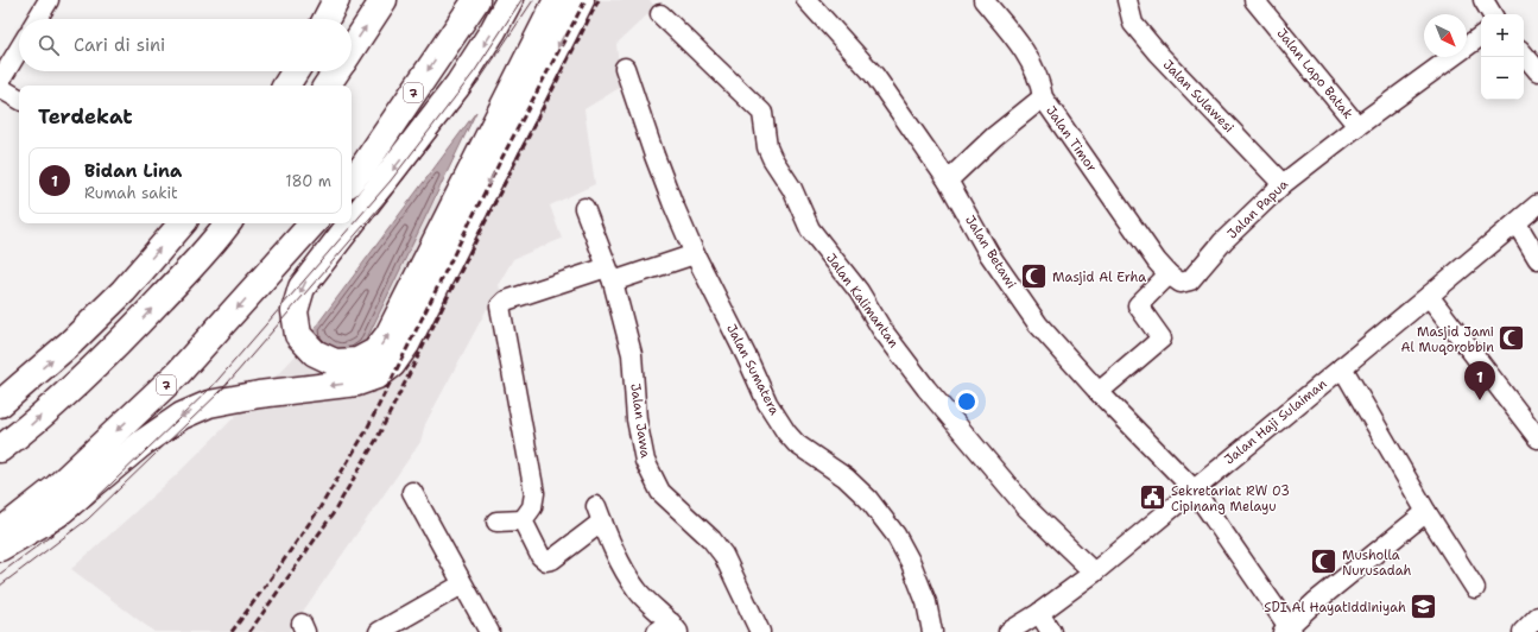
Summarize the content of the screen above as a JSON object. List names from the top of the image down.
{
  "streets": {
    "highway": ["7"],
    "street": [
      "Jalan Lapo Batak",
      "Jalan Sulawesi",
      "Jalan Timor",
      "Jalan Papua",
      "Jalan Betawi",
      "Jalan Kalimantan",
      "Jalan Sumatera",
      "Jalan Jawa",
      "Jalan Haji Sulaiman"
    ]
  },
  "crossings": [
    ["Jalan Lapo Batak", "Jalan Papua"],
    ["Jalan Sulawesi", "Jalan Papua"],
    ["Jalan Timor", "Jalan Papua"],
    ["Jalan Betawi", "Jalan Haji Sulaiman"],
    ["Jalan Kalimantan", "Jalan Haji Sulaiman"]
  ],
  "places": {
    "mosque": ["Masjid Al Erha", "Masjid Jami Al Muqorobbin", "Musholla Nurusadah"],
    "public building": ["Sekretariat RW 03 Cipinang Melayu"],
    "school or university": ["SDI Al Hayatiddiniyah"]
  },
  "north": "bottom right",
  "page": {
    "map_buttons": ["+", "−"],
    "search": "Cari di sini",
    "heading": "Terdekat",
    "list": [
      {
        "mark": "1",
        "name": "Bidan Lina",
        "note": "Rumah sakit",
        "value": "180 m"
      }
    ],
    "pins": "1"
  }
}
